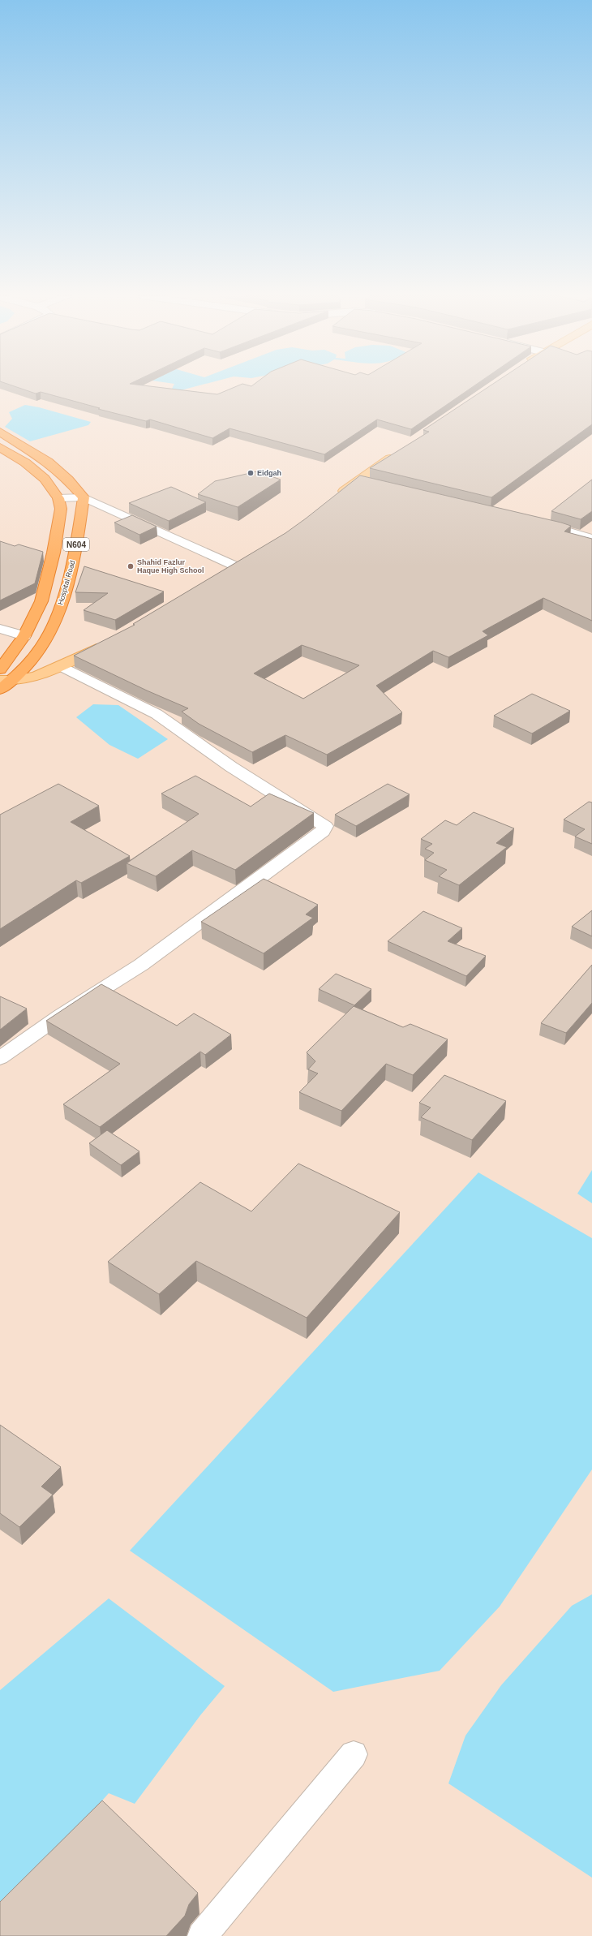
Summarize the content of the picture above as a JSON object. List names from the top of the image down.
{
  "streets": {
    "highway": ["N604", "Hospital Road"]
  },
  "places": ["Eidgah", "Shahid Fazlur Haque High School"]
}
